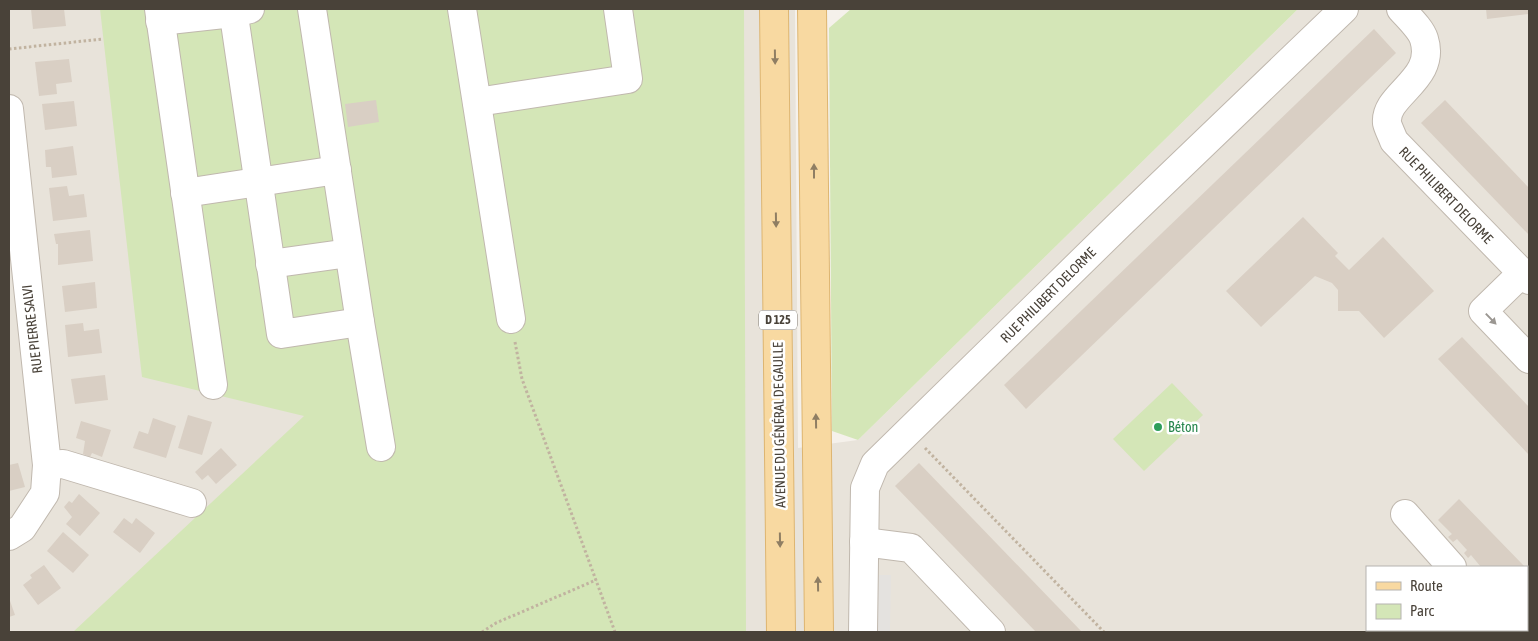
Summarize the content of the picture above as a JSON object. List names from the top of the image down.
{
  "streets": {
    "main road": ["D 125", "AVENUE DU GÉNÉRAL DE GAULLE"],
    "street": ["RUE PHILIBERT DELORME", "RUE PIERRE SALVI"]
  },
  "places": ["Béton"],
  "legend": ["Route", "Parc"]
}
